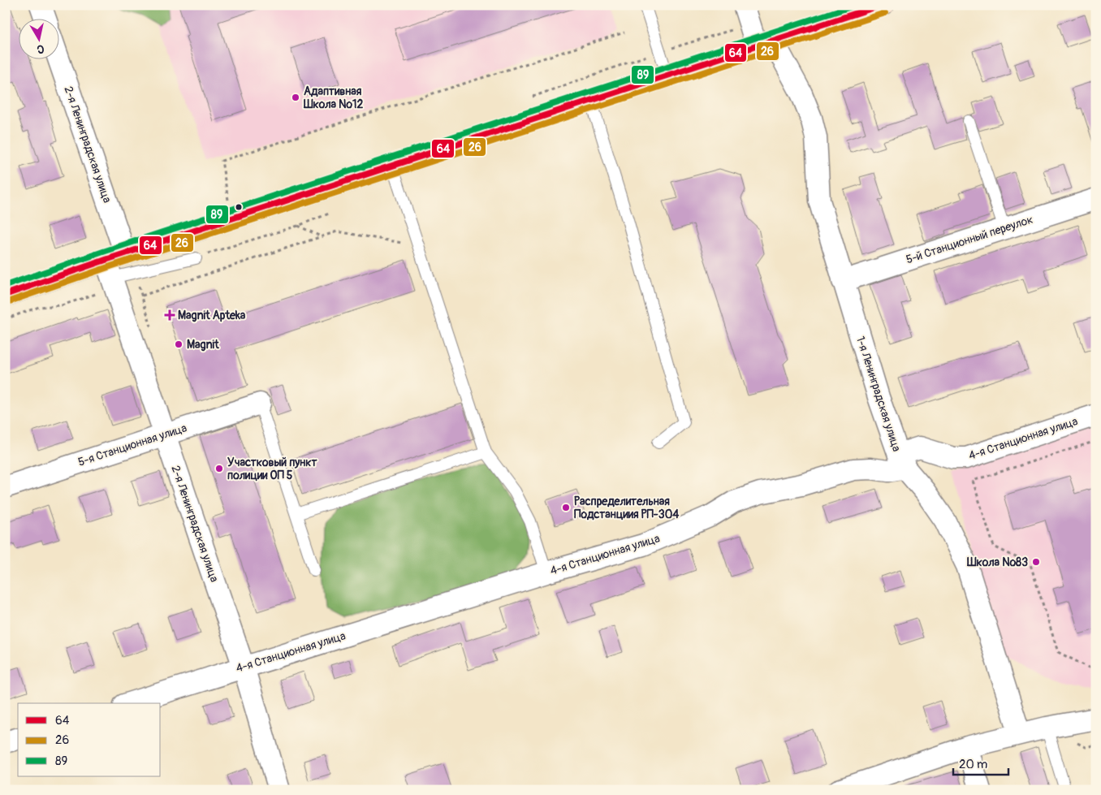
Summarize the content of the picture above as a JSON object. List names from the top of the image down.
{
  "streets": {
    "street": [
      "2-я Ленинградская улица",
      "5-й Станционный переулок",
      "1-я Ленинградская улица",
      "4-я Станционная улица",
      "5-я Станционная улица"
    ]
  },
  "crossings": [
    ["2-я Ленинградская улица", "4-я Станционная улица"],
    ["2-я Ленинградская улица", "5-я Станционная улица"],
    ["5-й Станционный переулок", "1-я Ленинградская улица"],
    ["1-я Ленинградская улица", "4-я Станционная улица"]
  ],
  "places": {
    "other": [
      "Адаптивная Школа №12",
      "Magnit",
      "Участковый пункт полиции ОП 5",
      "Распределительная Подстанциия РП-304",
      "Школа №83"
    ],
    "health": ["Magnit Apteka"]
  },
  "lines": ["transit line 64", "transit line 89", "transit line 26"],
  "legend": ["64", "26", "89"],
  "scale_bar": "20 m",
  "north": "bottom"
}
